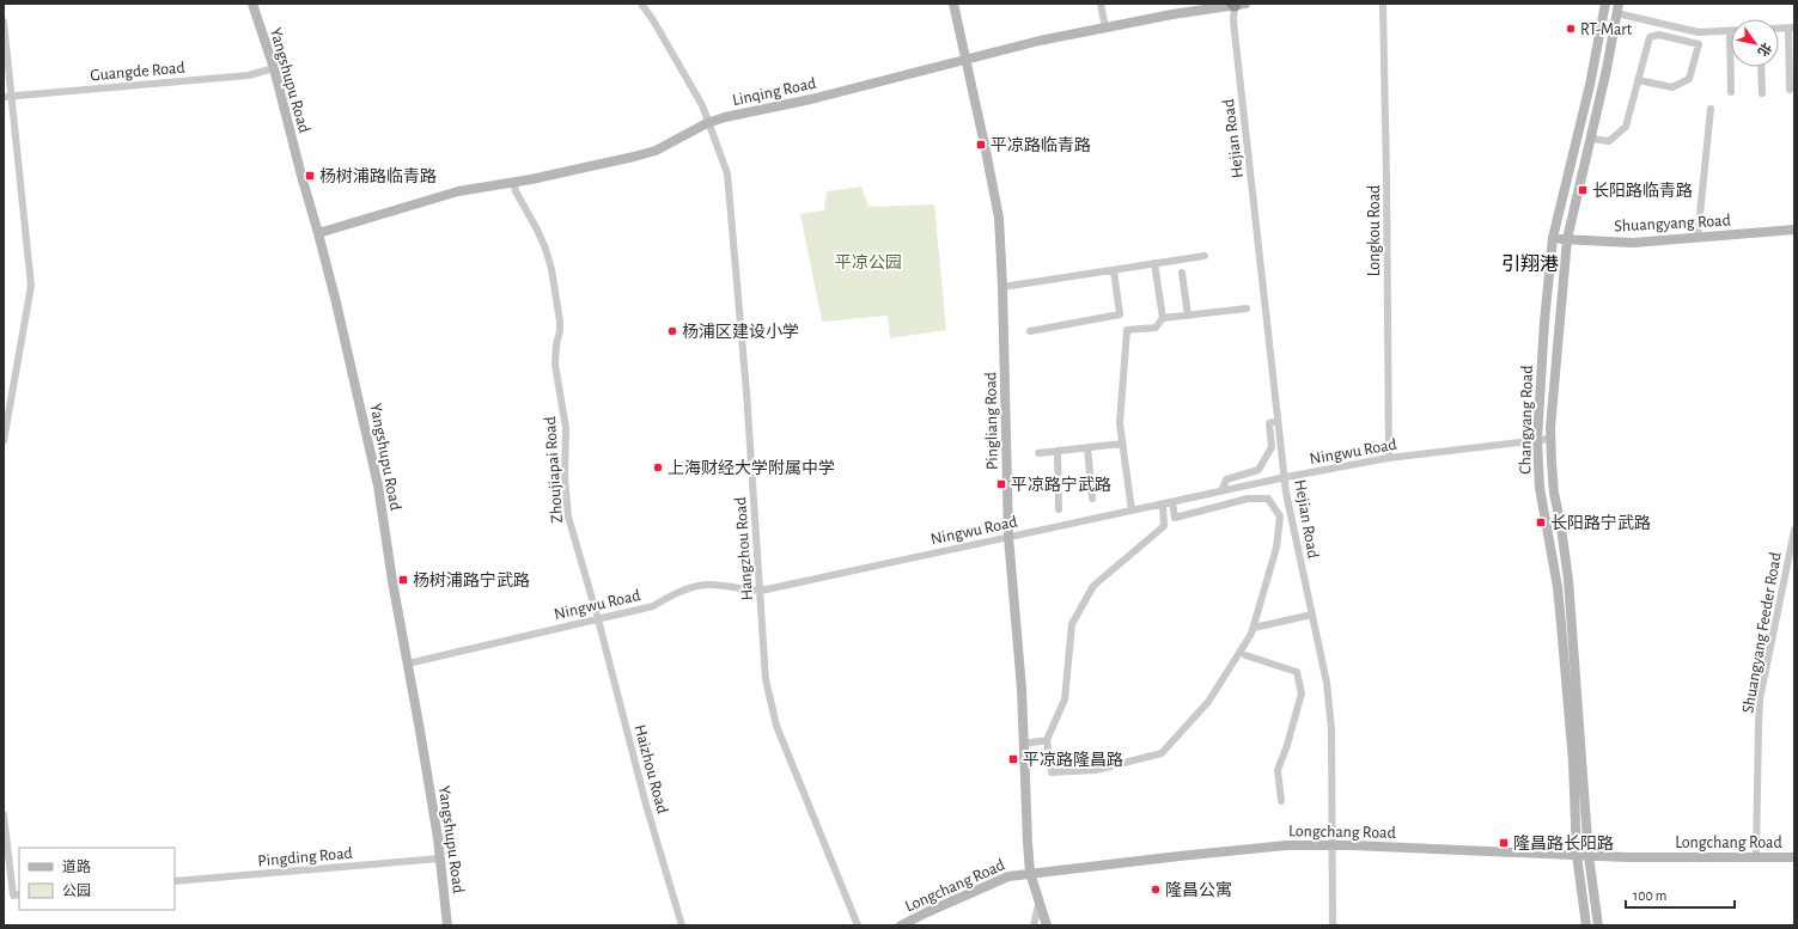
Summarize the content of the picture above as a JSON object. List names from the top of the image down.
{
  "streets": {
    "main road": [
      "Yangshupu Road",
      "Linqing Road",
      "Shuangyang Road",
      "Changyang Road",
      "Pingliang Road",
      "Longchang Road"
    ],
    "street": [
      "Guangde Road",
      "Hejian Road",
      "Longkou Road",
      "Ningwu Road",
      "Zhoujiapai Road",
      "Hangzhou Road",
      "Shuangyang Feeder Road",
      "Haizhou Road",
      "Pingding Road"
    ]
  },
  "crossings": [
    ["Guangde Road", "Yangshupu Road"],
    ["Yangshupu Road", "Linqing Road"],
    ["Yangshupu Road", "Ningwu Road"],
    ["Yangshupu Road", "Pingding Road"],
    ["Linqing Road", "Hejian Road"],
    ["Linqing Road", "Pingliang Road"],
    ["Linqing Road", "Zhoujiapai Road"],
    ["Linqing Road", "Hangzhou Road"],
    ["Hejian Road", "Ningwu Road"],
    ["Hejian Road", "Longchang Road"],
    ["Shuangyang Road", "Changyang Road"],
    ["Longkou Road", "Ningwu Road"],
    ["Changyang Road", "Ningwu Road"],
    ["Changyang Road", "Longchang Road"],
    ["Pingliang Road", "Ningwu Road"],
    ["Pingliang Road", "Longchang Road"],
    ["Ningwu Road", "Zhoujiapai Road"],
    ["Ningwu Road", "Hangzhou Road"],
    ["Ningwu Road", "Haizhou Road"],
    ["Zhoujiapai Road", "Haizhou Road"],
    ["Shuangyang Feeder Road", "Longchang Road"]
  ],
  "districts": ["引翔港"],
  "parks": ["平凉公园"],
  "places": {
    "other": [
      "RT-Mart",
      "杨浦区建设小学",
      "上海财经大学附属中学",
      "隆昌公寓"
    ],
    "transit": [
      "平凉路临青路",
      "杨树浦路临青路",
      "长阳路临青路",
      "平凉路宁武路",
      "长阳路宁武路",
      "杨树浦路宁武路",
      "平凉路隆昌路",
      "隆昌路长阳路"
    ]
  },
  "legend": ["道路", "公园"],
  "scale_bar": "100 m",
  "north": "bottom right"
}
